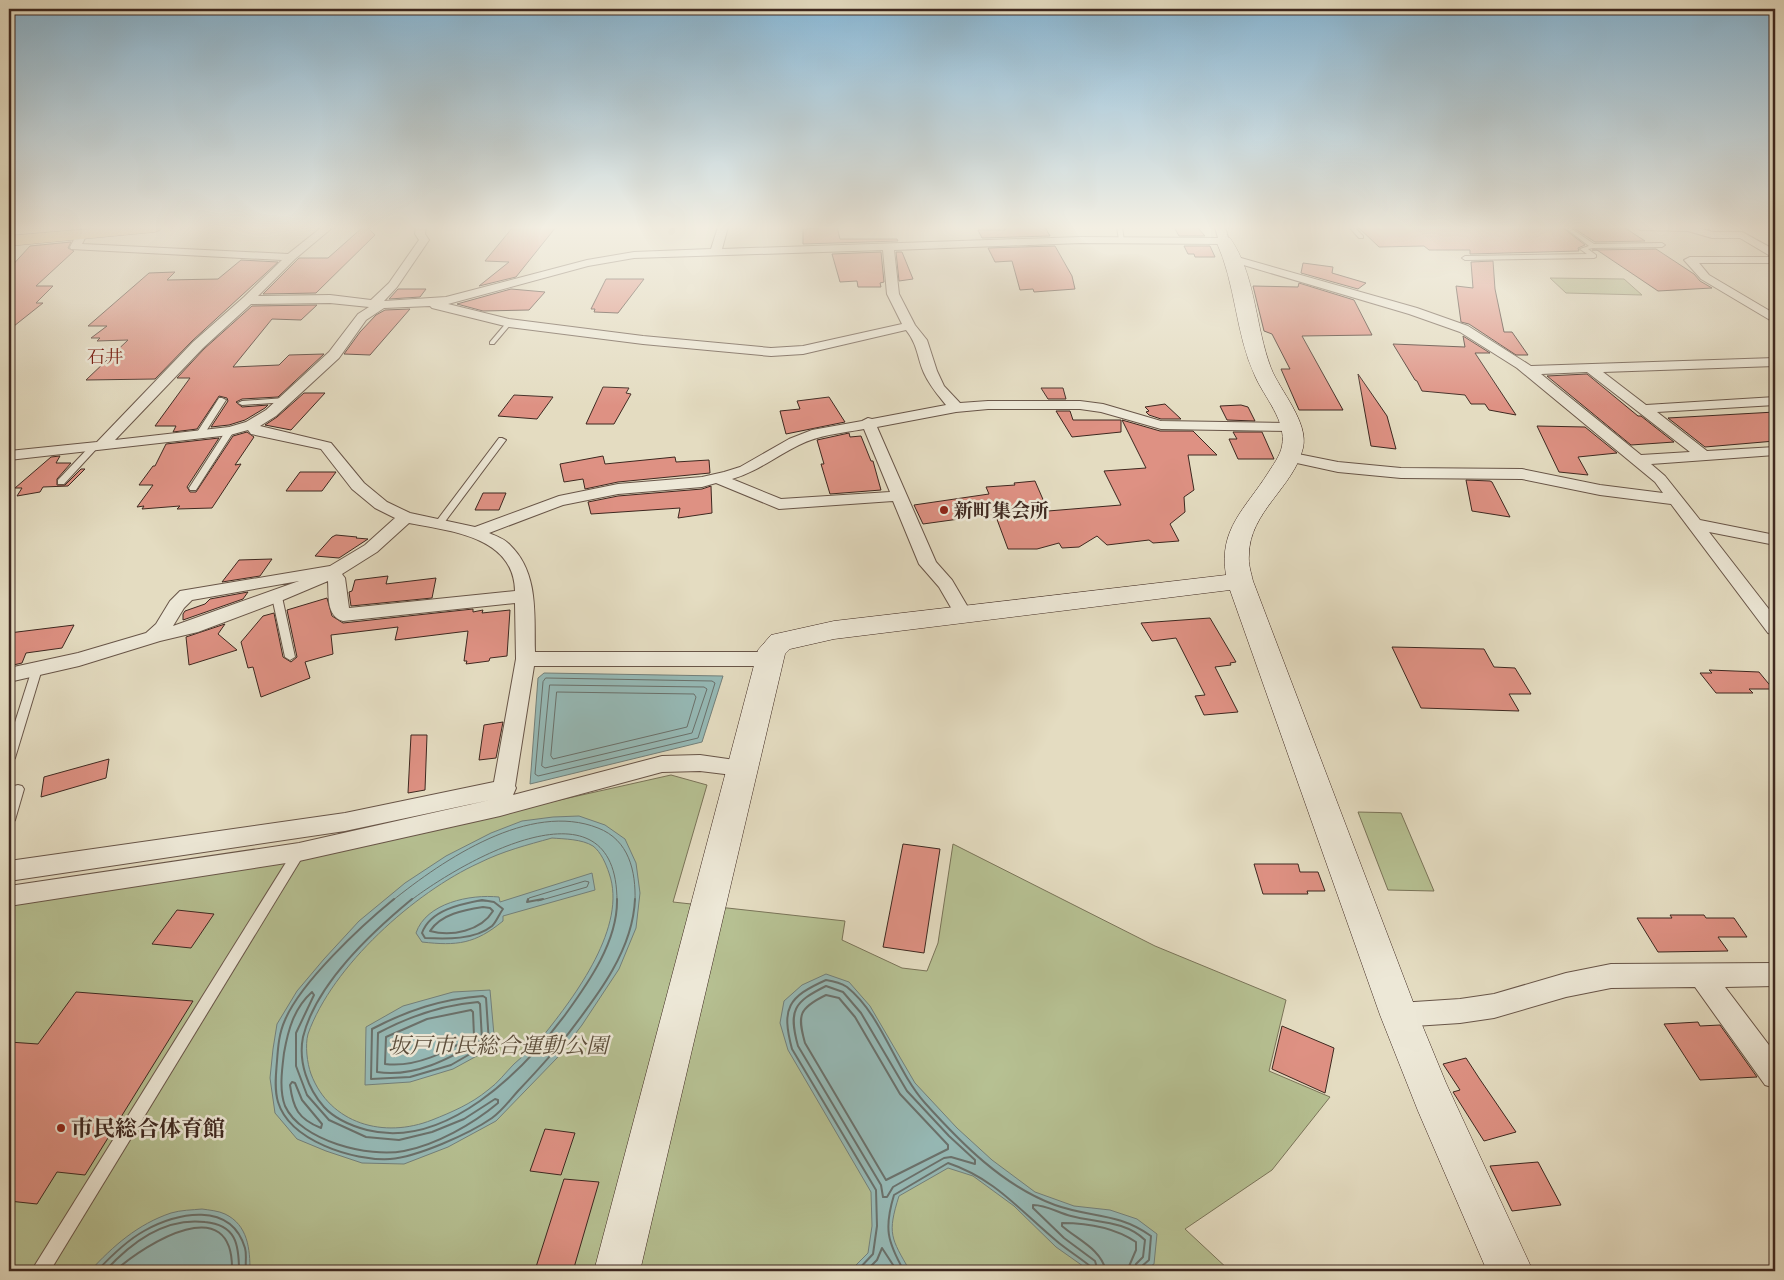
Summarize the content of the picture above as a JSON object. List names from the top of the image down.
{
  "districts": ["石井"],
  "parks": ["坂戸市民総合運動公園"],
  "places": ["新町集会所", "市民総合体育館"]
}
